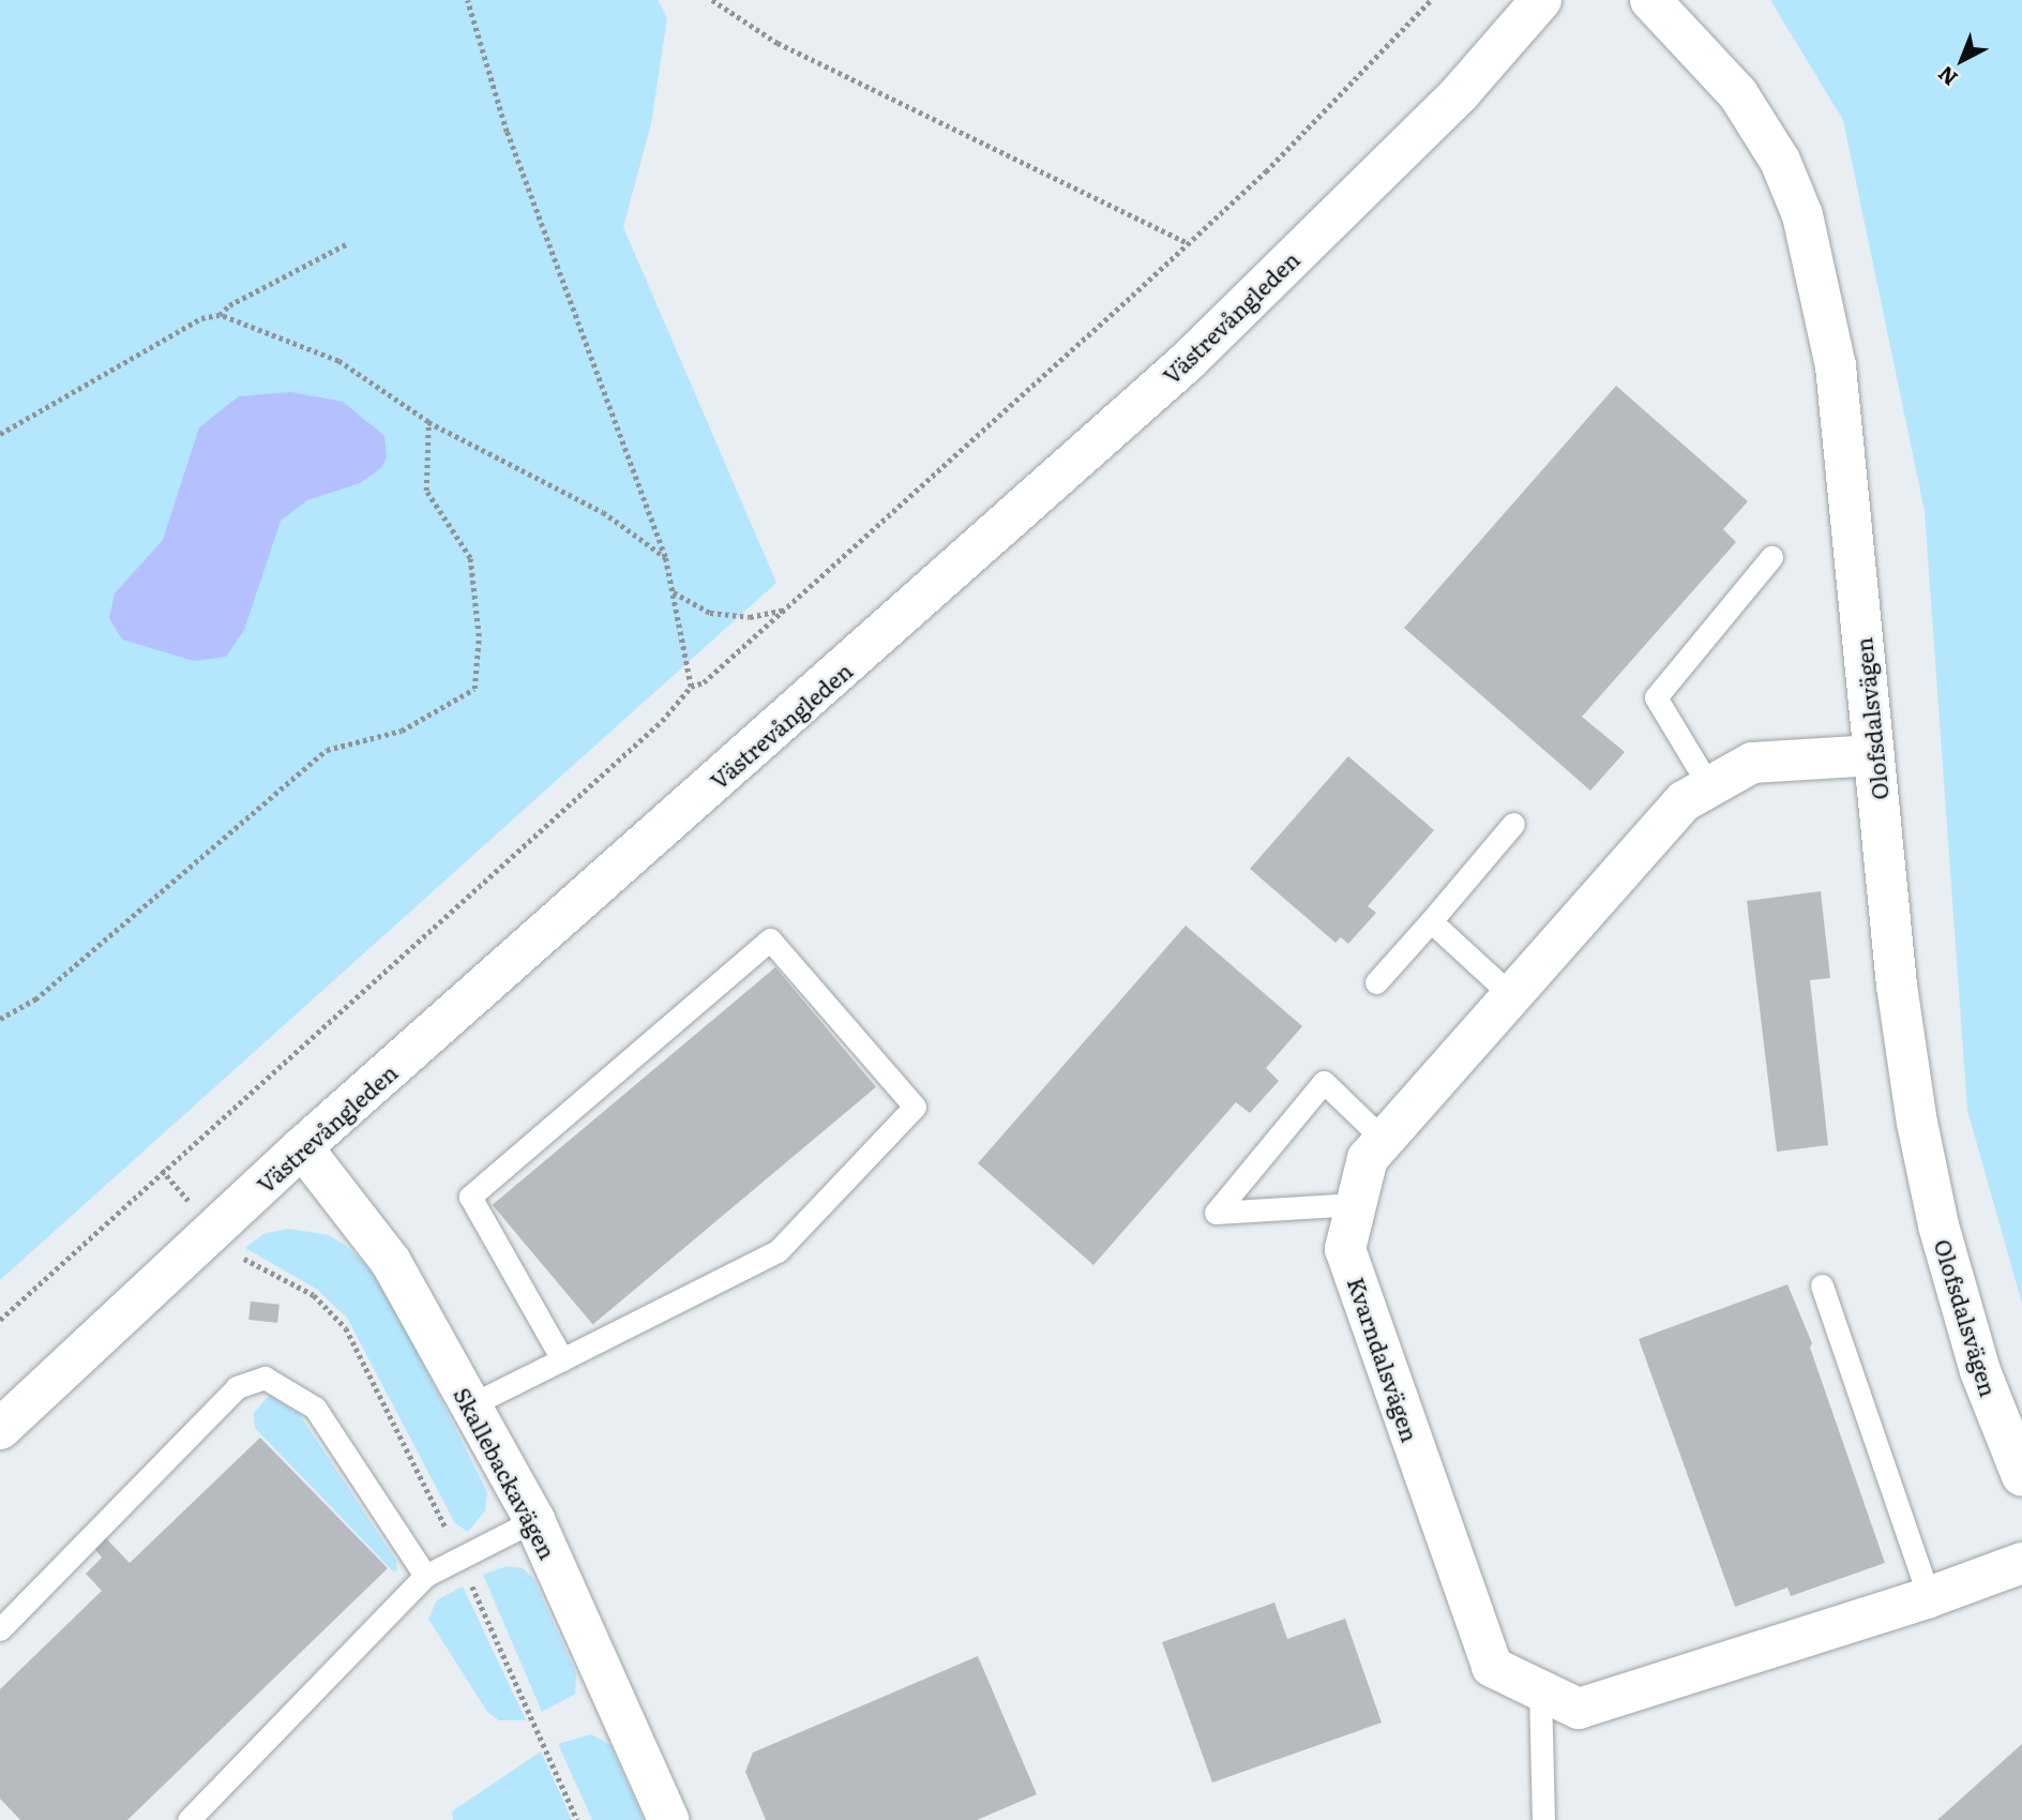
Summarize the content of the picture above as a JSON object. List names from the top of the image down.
{
  "streets": {
    "street": [
      "Västrevångleden",
      "Olofsdalsvägen",
      "Kvarndalsvägen",
      "Skallebackavägen"
    ]
  },
  "crossings": [
    ["Västrevångleden", "Skallebackavägen"],
    ["Olofsdalsvägen", "Kvarndalsvägen"]
  ],
  "north": "bottom left"
}
